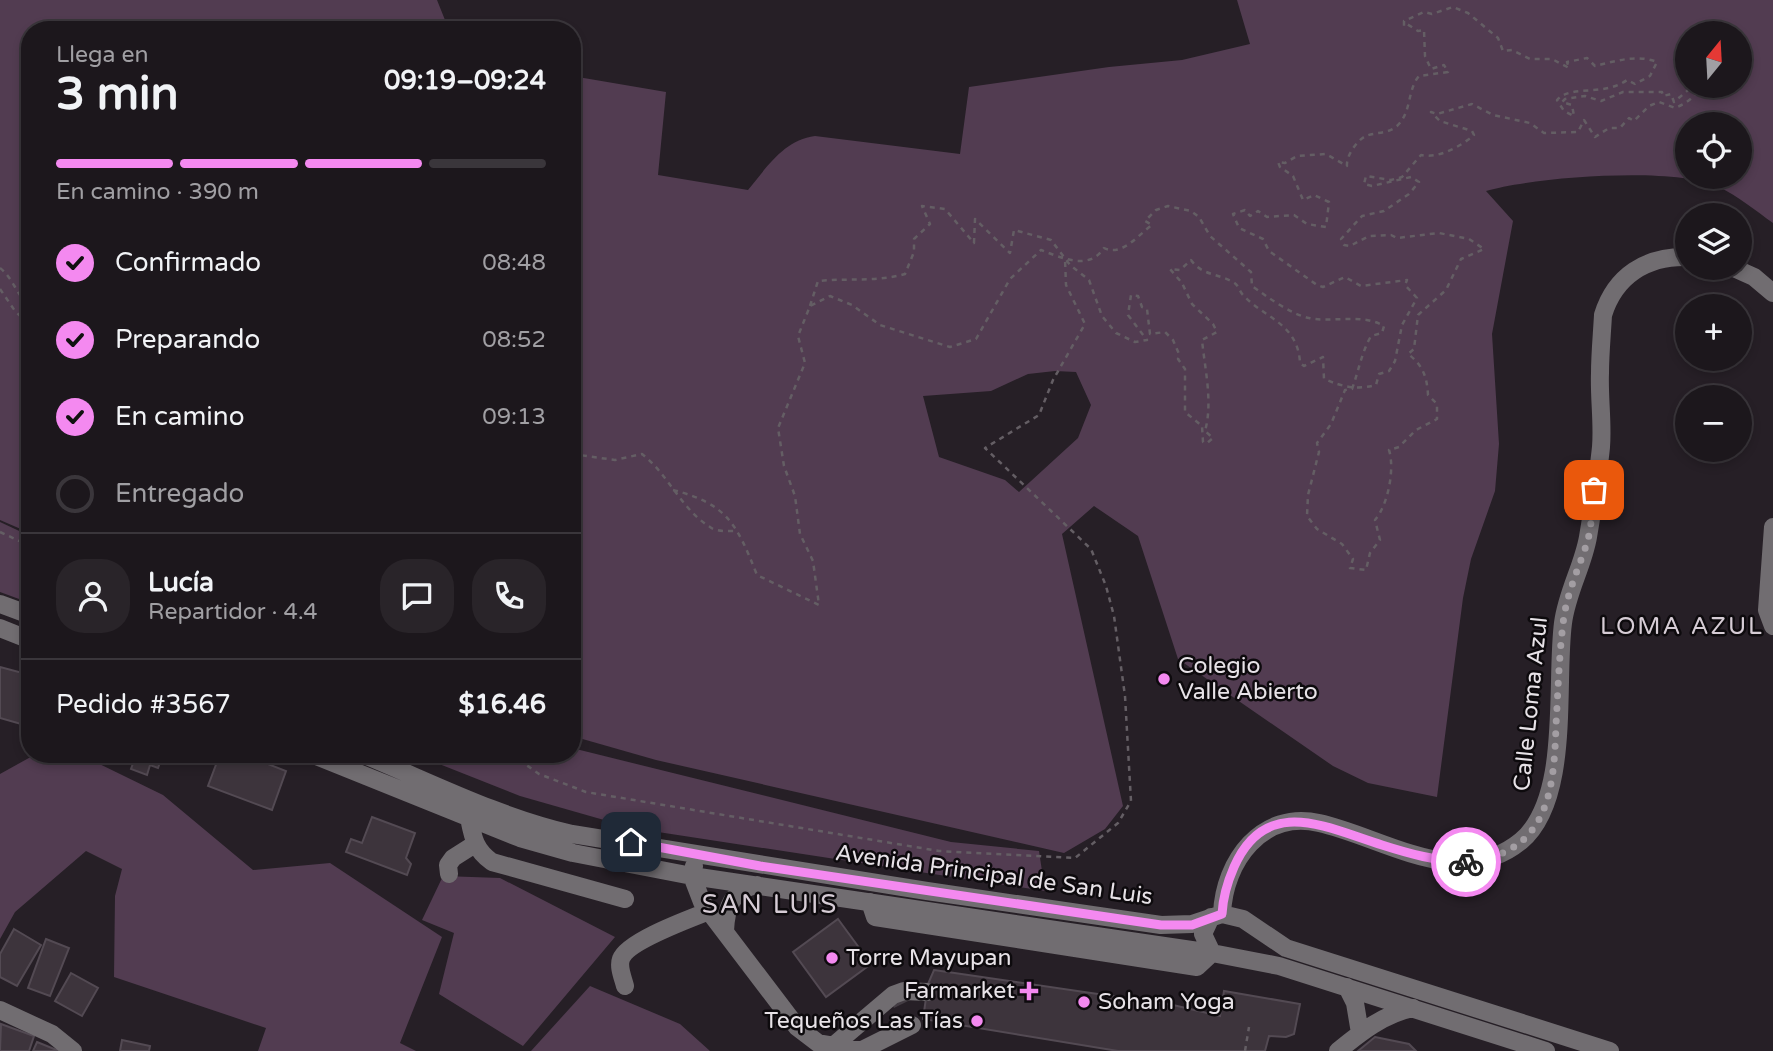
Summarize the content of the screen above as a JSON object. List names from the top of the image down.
{
  "streets": {
    "street": ["Calle Loma Azul", "Avenida Principal de San Luis"]
  },
  "crossings": [
    ["Calle Loma Azul", "Avenida Principal de San Luis"]
  ],
  "districts": ["LOMA AZUL", "SAN LUIS"],
  "places": {
    "other": [
      "Colegio Valle Abierto",
      "Torre Mayupan",
      "Soham Yoga",
      "Tequeños Las Tías"
    ],
    "health": ["Farmarket"]
  },
  "north": "top",
  "page": {
    "map_buttons": ["+", "−"],
    "heading": ["3 min", "Llega en", "09:19–09:24"],
    "panel": [
      "Lucía",
      "Repartidor · 4.4",
      "Pedido #3567",
      "$16.46"
    ],
    "bar": "En camino · 390 m",
    "list": [
      ["Confirmado", "08:48"],
      ["Preparando", "08:52"],
      ["En camino", "09:13"],
      "Entregado"
    ]
  }
}
